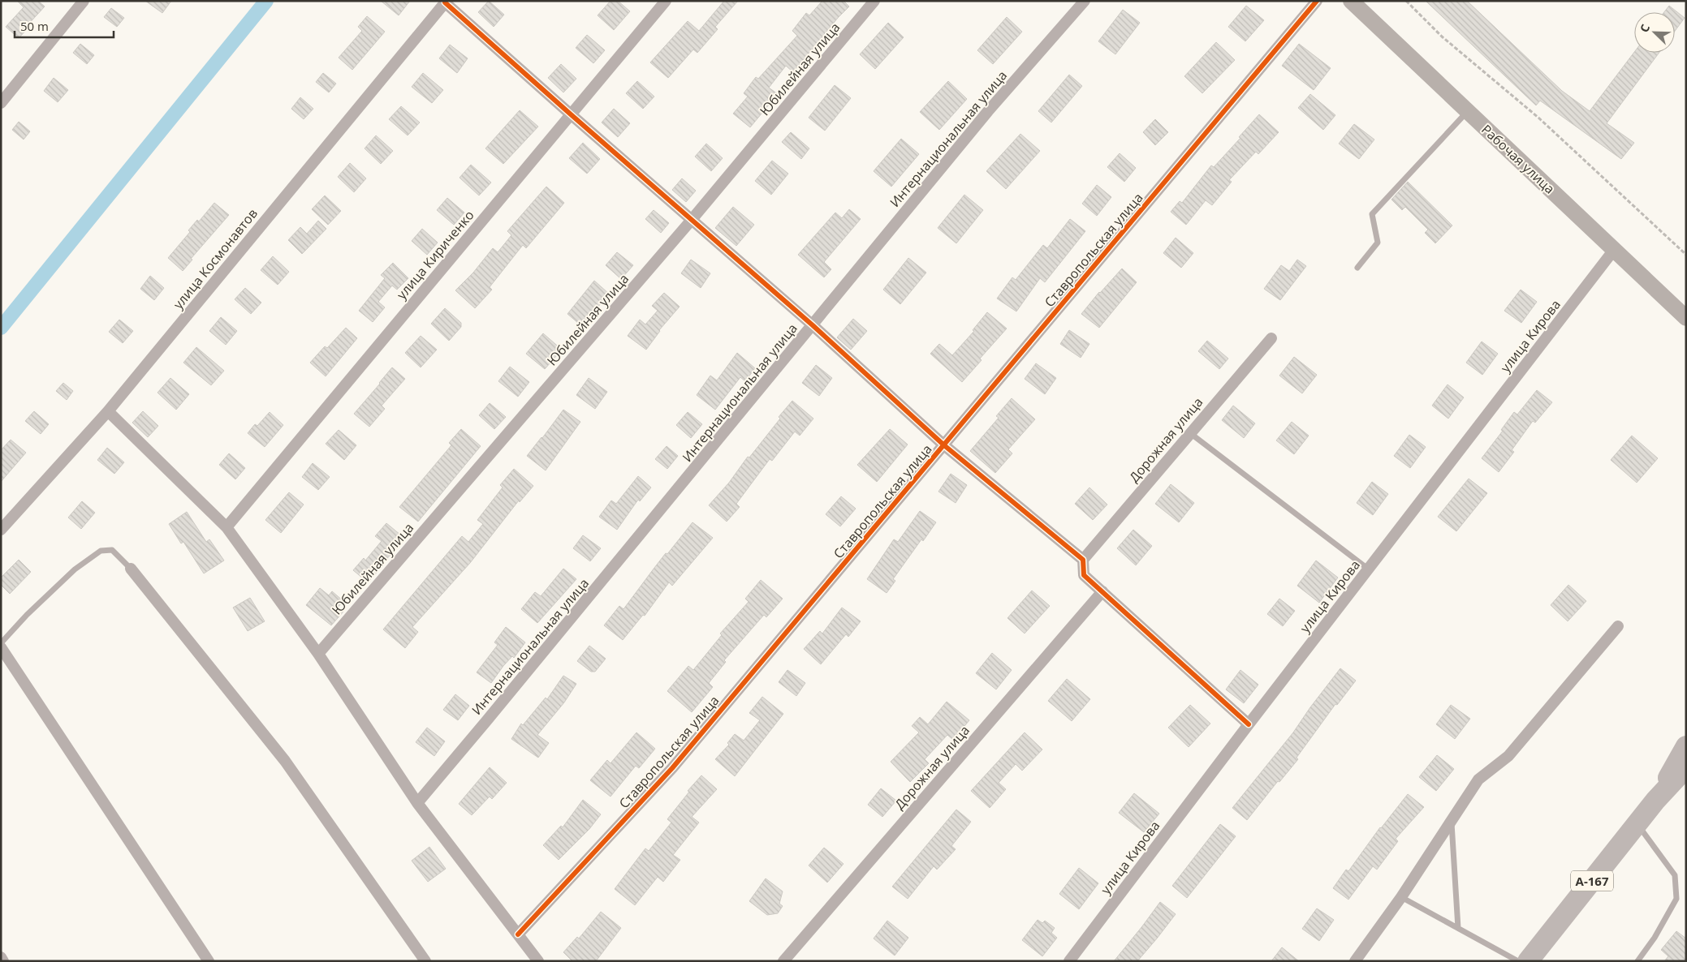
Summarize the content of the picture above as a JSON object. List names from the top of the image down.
{
  "streets": {
    "highway": ["А-167"],
    "street": [
      "Юбилейная улица",
      "Интернациональная улица",
      "Рабочая улица",
      "Ставропольская улица",
      "улица Кириченко",
      "улица Космонавтов",
      "улица Кирова",
      "Дорожная улица"
    ]
  },
  "crossings": [
    ["Рабочая улица", "улица Кирова"]
  ],
  "scale_bar": "50 m",
  "north": "top left"
}
